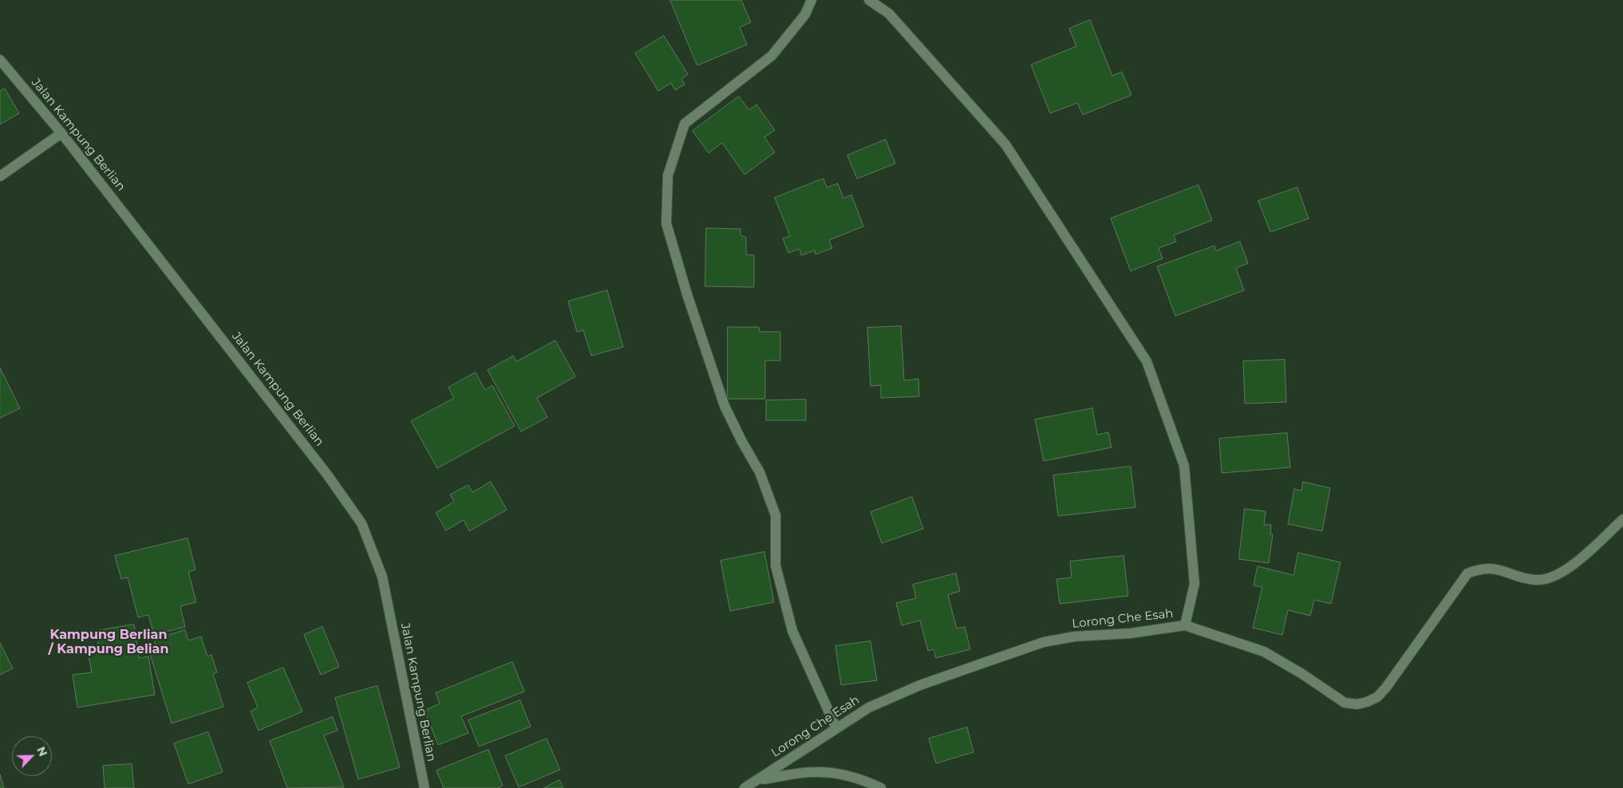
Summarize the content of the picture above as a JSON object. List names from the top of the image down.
{
  "streets": {
    "street": ["Jalan Kampung Berlian", "Lorong Che Esah"]
  },
  "districts": ["Kampung Berlian / Kampung Belian"],
  "north": "top right"
}
